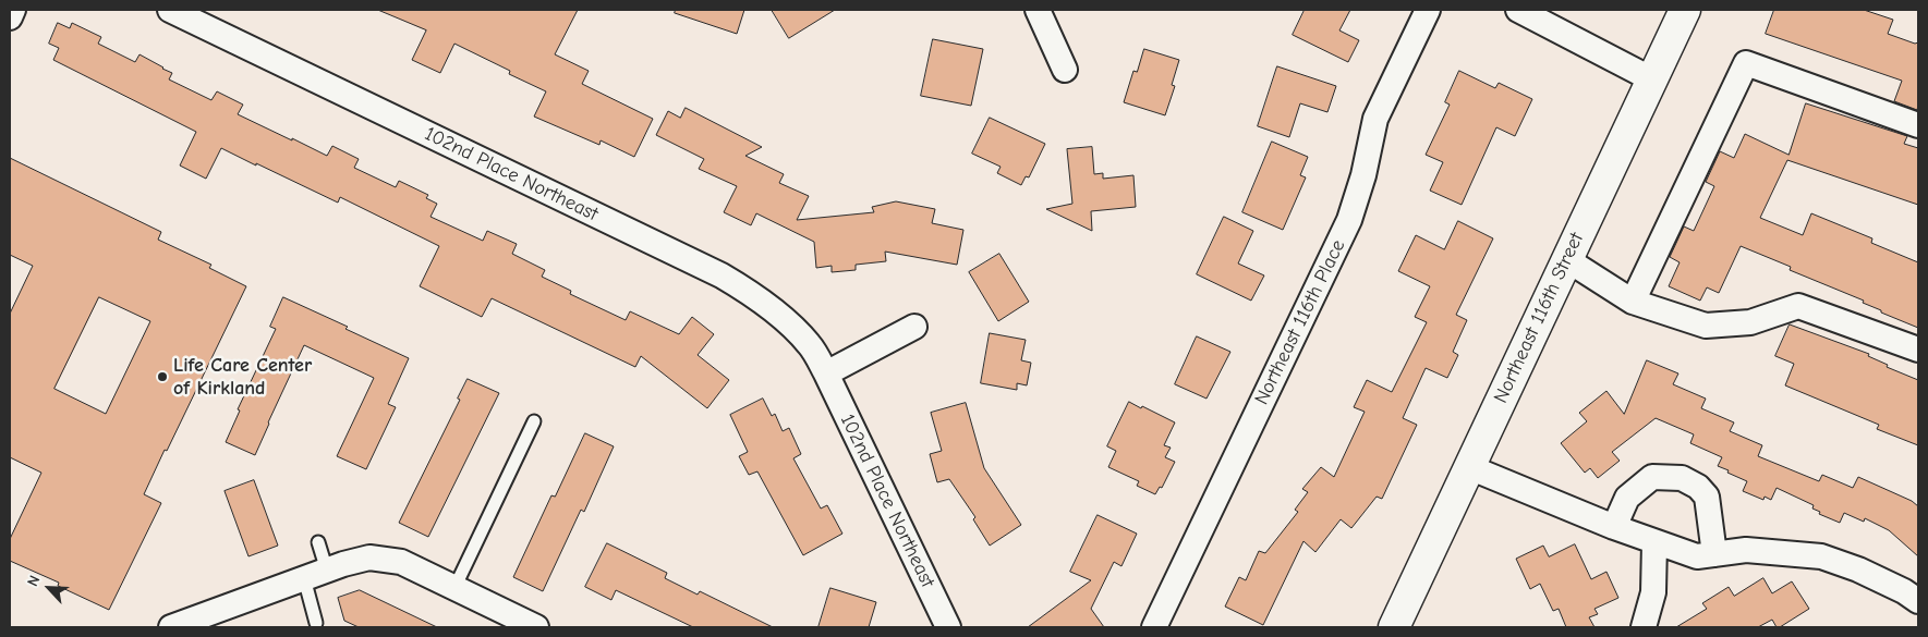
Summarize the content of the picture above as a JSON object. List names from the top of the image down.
{
  "streets": {
    "street": ["102nd Place Northeast", "Northeast 116th Street", "Northeast 116th Place"]
  },
  "places": ["Life Care Center of Kirkland"],
  "north": "top left"
}
